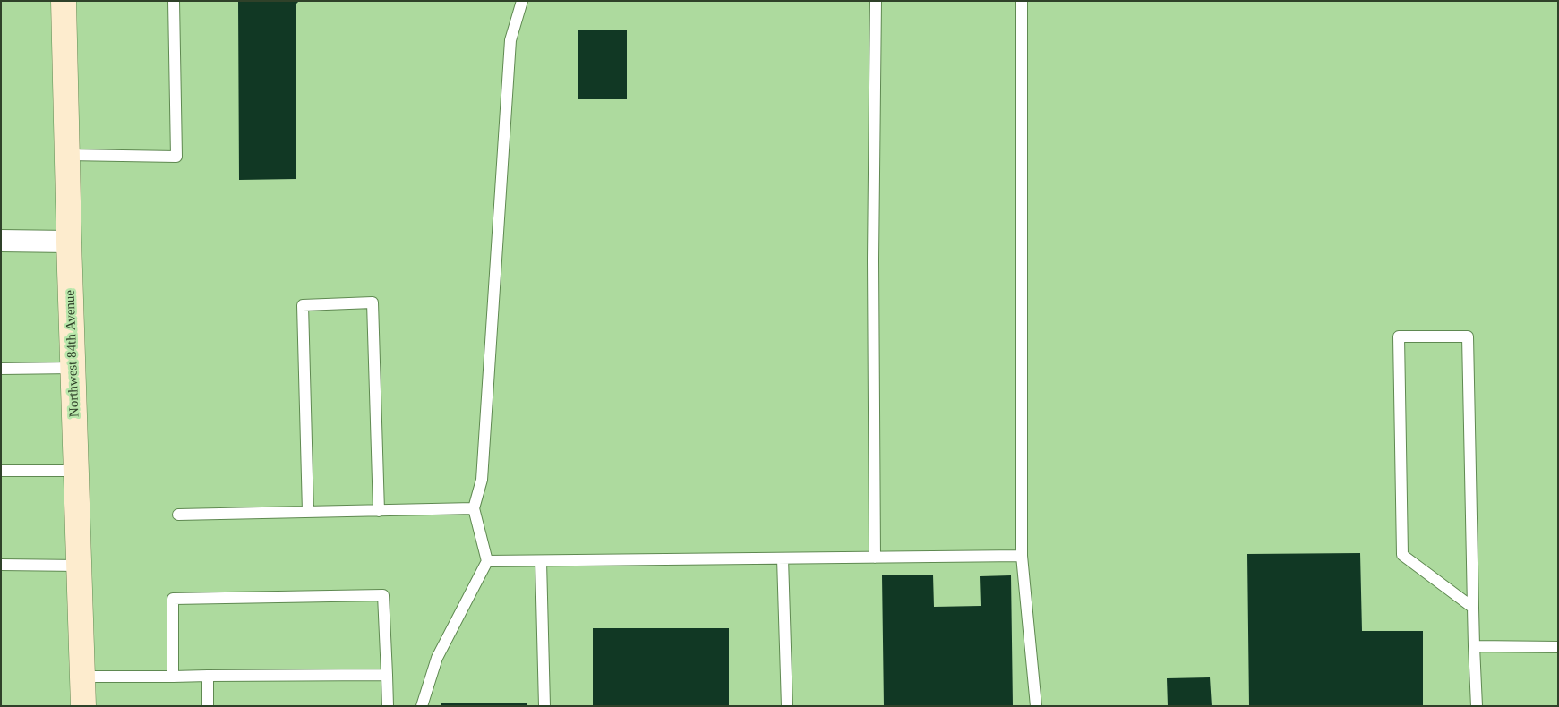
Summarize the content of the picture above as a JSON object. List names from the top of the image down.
{
  "streets": {
    "street": ["Northwest 84th Avenue"]
  }
}
